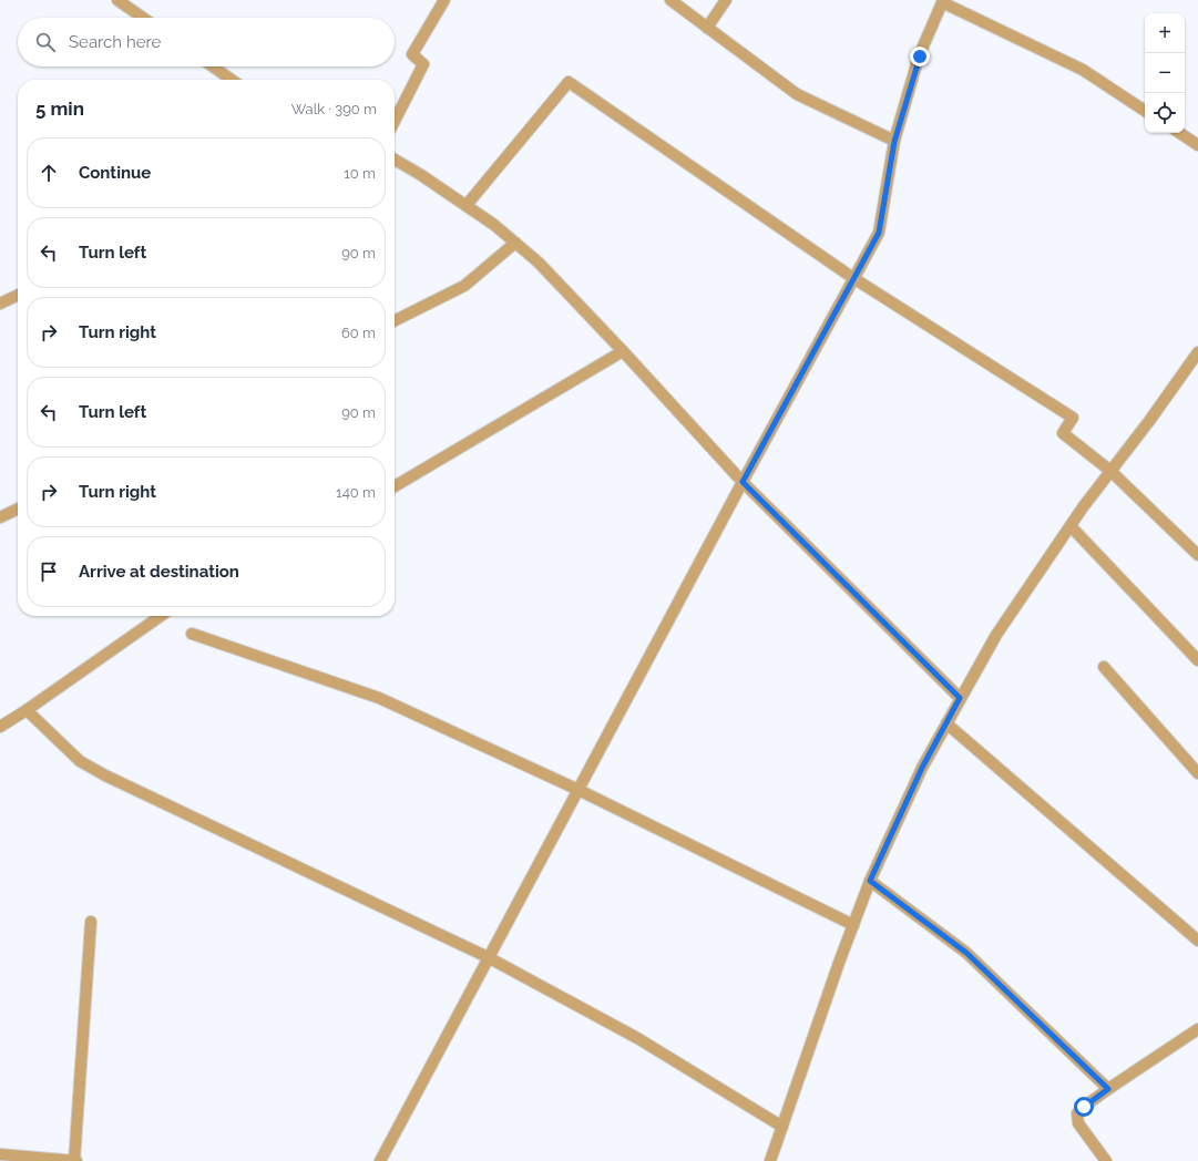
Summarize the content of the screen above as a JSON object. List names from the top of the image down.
{
  "page": {
    "map_buttons": ["+", "−"],
    "search": "Search here",
    "heading": ["5 min", "Walk · 390 m"],
    "list": [
      ["Continue", "10 m"],
      ["Turn left", "90 m"],
      ["Turn right", "60 m"],
      ["Turn left", "90 m"],
      ["Turn right", "140 m"],
      "Arrive at destination"
    ]
  }
}
